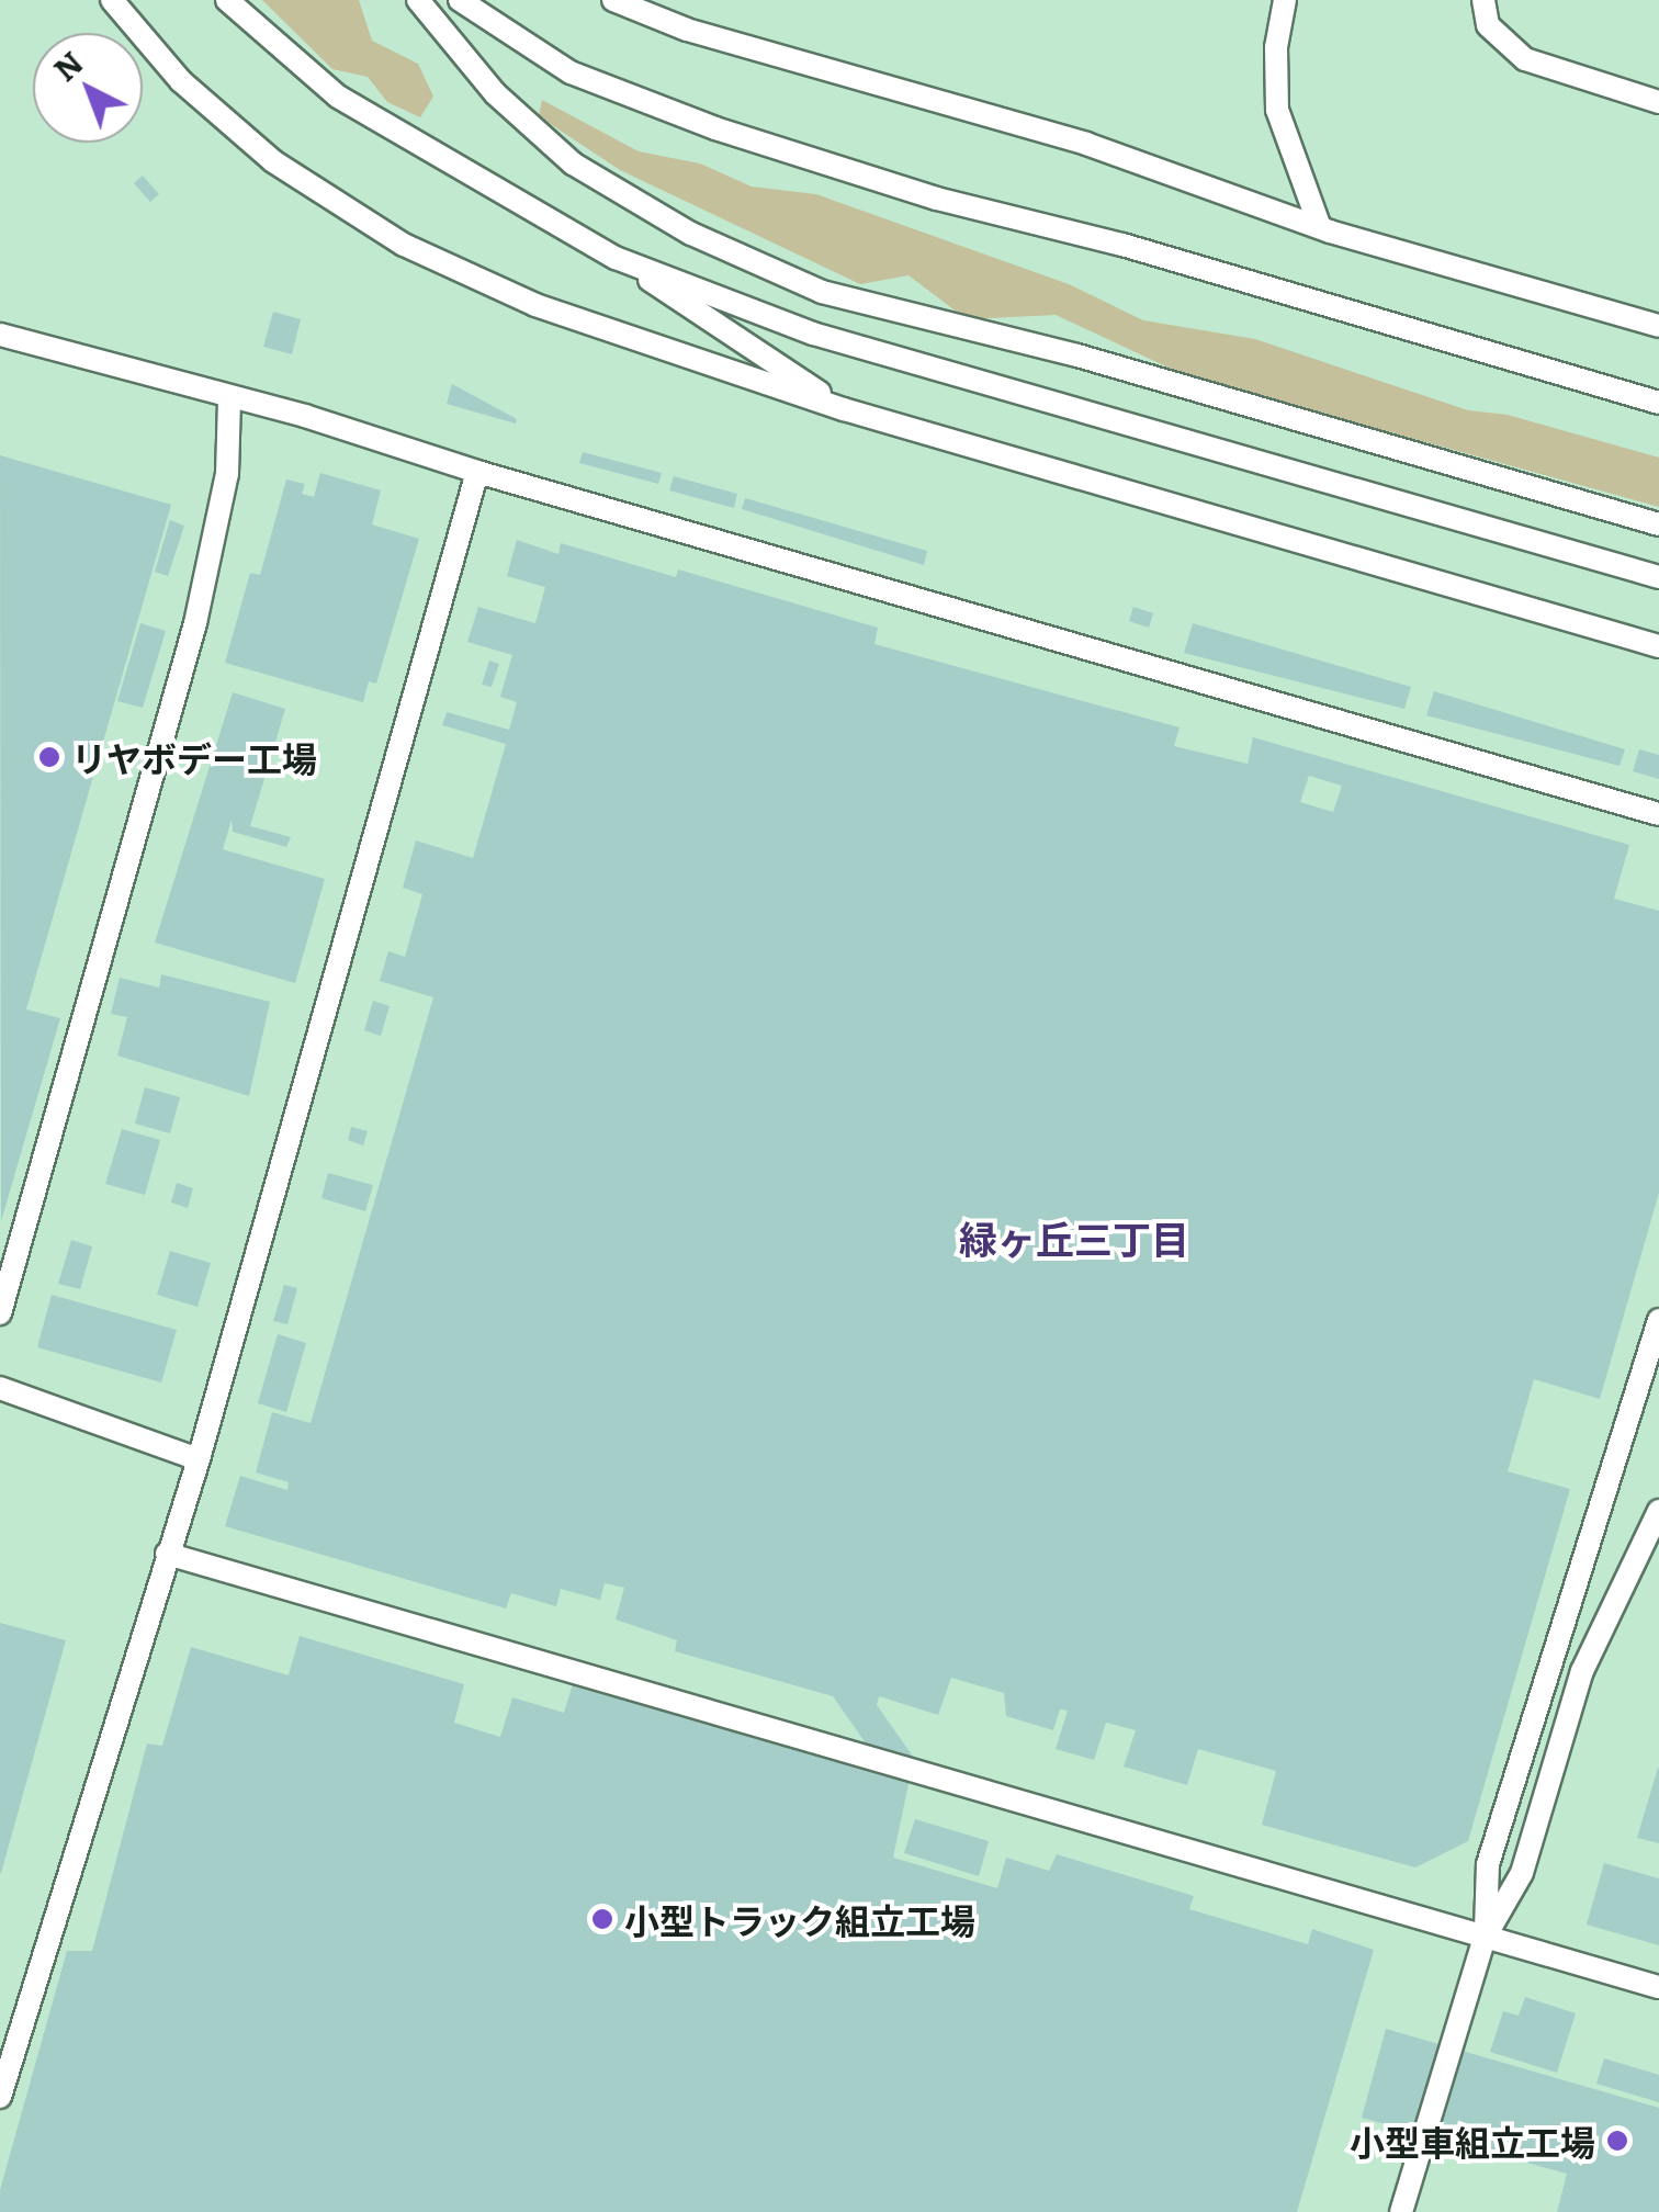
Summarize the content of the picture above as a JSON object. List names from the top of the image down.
{
  "districts": ["緑ヶ丘三丁目"],
  "places": ["リヤボデー工場", "小型トラック組立工場", "小型車組立工場"],
  "north": "top left"
}
